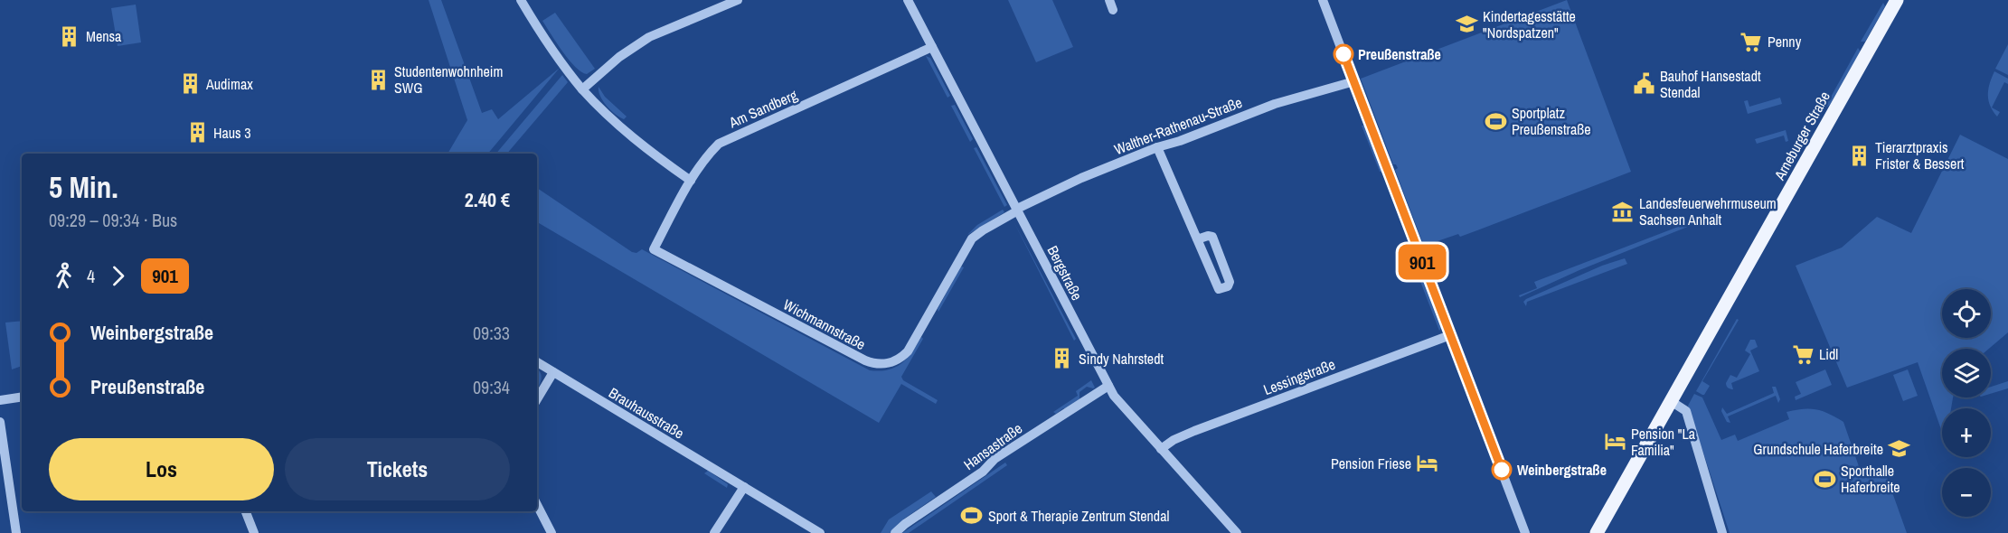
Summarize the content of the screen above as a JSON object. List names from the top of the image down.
{
  "streets": {
    "main road": ["Arneburger Straße"],
    "street": [
      "Am Sandberg",
      "Walther-Rathenau-Straße",
      "Bergstraße",
      "Wichmannstraße",
      "Lessingstraße",
      "Brauhausstraße",
      "Hansastraße"
    ]
  },
  "crossings": [
    ["Am Sandberg", "Bergstraße"],
    ["Am Sandberg", "Wichmannstraße"],
    ["Walther-Rathenau-Straße", "Bergstraße"],
    ["Walther-Rathenau-Straße", "Wichmannstraße"],
    ["Bergstraße", "Wichmannstraße"],
    ["Bergstraße", "Lessingstraße"],
    ["Bergstraße", "Hansastraße"]
  ],
  "places": {
    "school or university": ["Kindertagesstätte \"Nordspatzen\"", "Grundschule Haferbreite"],
    "building": [
      "Mensa",
      "Studentenwohnheim SWG",
      "Audimax",
      "Haus 3",
      "Tierarztpraxis Frister & Bessert",
      "Sindy Nahrstedt"
    ],
    "supermarket": ["Penny", "Lidl"],
    "other": ["Preußenstraße", "Weinbergstraße"],
    "public building": ["Bauhof Hansestadt Stendal"],
    "sports": ["Sportplatz Preußenstraße", "Sporthalle Haferbreite", "Sport & Therapie Zentrum Stendal"],
    "museum": ["Landesfeuerwehrmuseum Sachsen Anhalt"],
    "hotel": ["Pension \"La Familia\"", "Pension Friese"]
  },
  "lines": ["bus line 901"],
  "page": {
    "on_map": "901",
    "heading": ["5 Min.", "09:29 – 09:34 · Bus", "2.40 €"],
    "legs": ["4", "901"],
    "map_buttons": ["+", "−"],
    "list": [
      {
        "name": "Weinbergstraße",
        "value": "09:33"
      },
      {
        "name": "Preußenstraße",
        "value": "09:34"
      }
    ],
    "buttons": ["Los", "Tickets"]
  }
}
